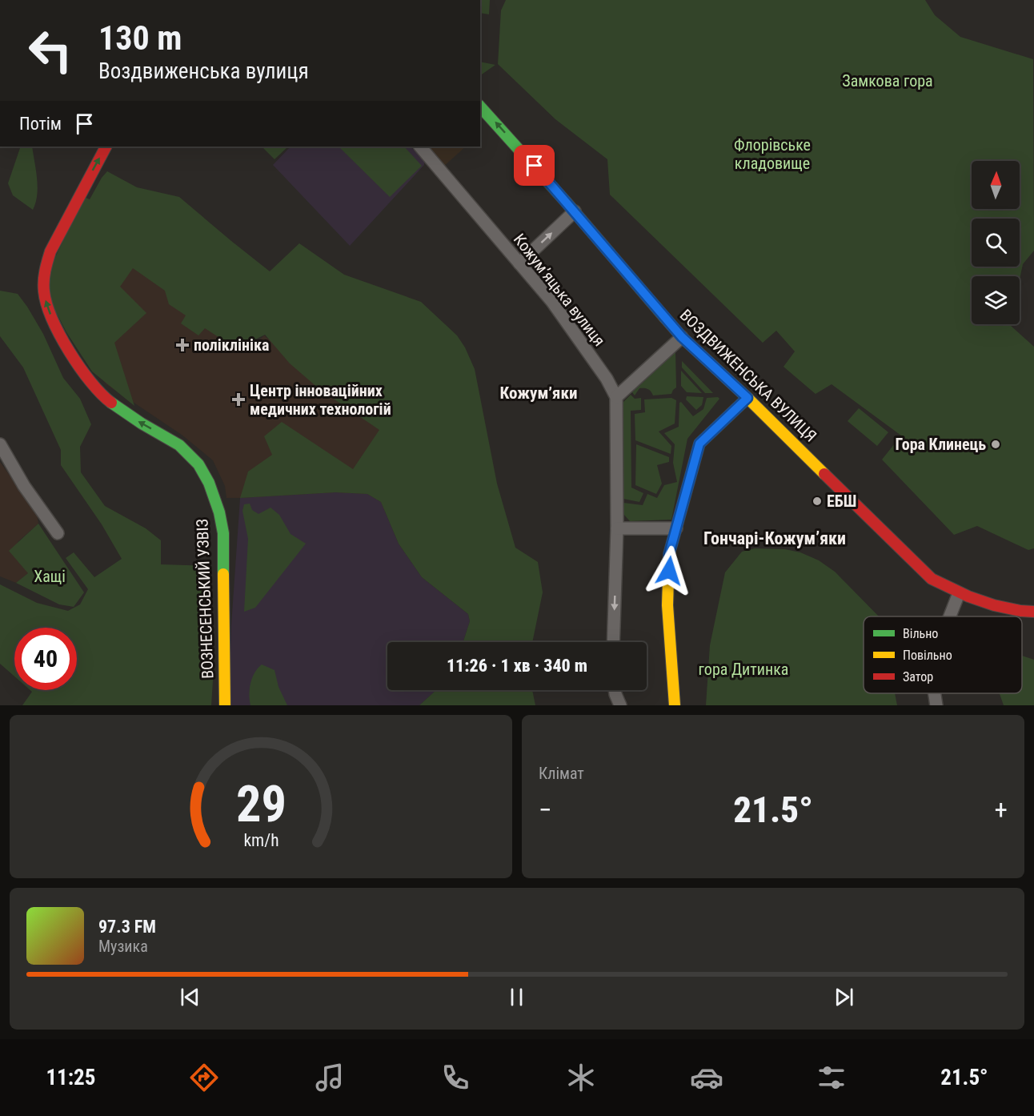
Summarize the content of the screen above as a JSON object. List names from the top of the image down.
{
  "streets": {
    "street": ["Кожумʼяцька вулиця", "ВОЗДВИЖЕНСЬКА ВУЛИЦЯ", "ВОЗНЕСЕНСЬКИЙ УЗВІЗ"]
  },
  "one_way": ["ВОЗНЕСЕНСЬКИЙ УЗВІЗ"],
  "districts": ["Кожумʼяки", "Гончарі-Кожумʼяки"],
  "parks": [
    "Замкова гора",
    "Флорівське кладовище",
    "Хащі",
    "гора Дитинка"
  ],
  "places": {
    "health": ["поліклініка", "Центр інноваційних медичних технологій"],
    "other": ["Гора Клинець", "ЕБШ"]
  },
  "legend": ["Вільно", "Повільно", "Затор"],
  "north": "top",
  "page": {
    "turn": ["130 m", "Воздвиженська вулиця"],
    "then": "Потім",
    "limit": "40",
    "trip": "11:26 · 1 хв · 340 m",
    "tile": "Клімат",
    "heat": ["−", "21.5°", "+"],
    "song": ["97.3 FM", "Музика"],
    "tabs": ["11:25", "21.5°"],
    "gauge": ["29", "km/h"]
  }
}
